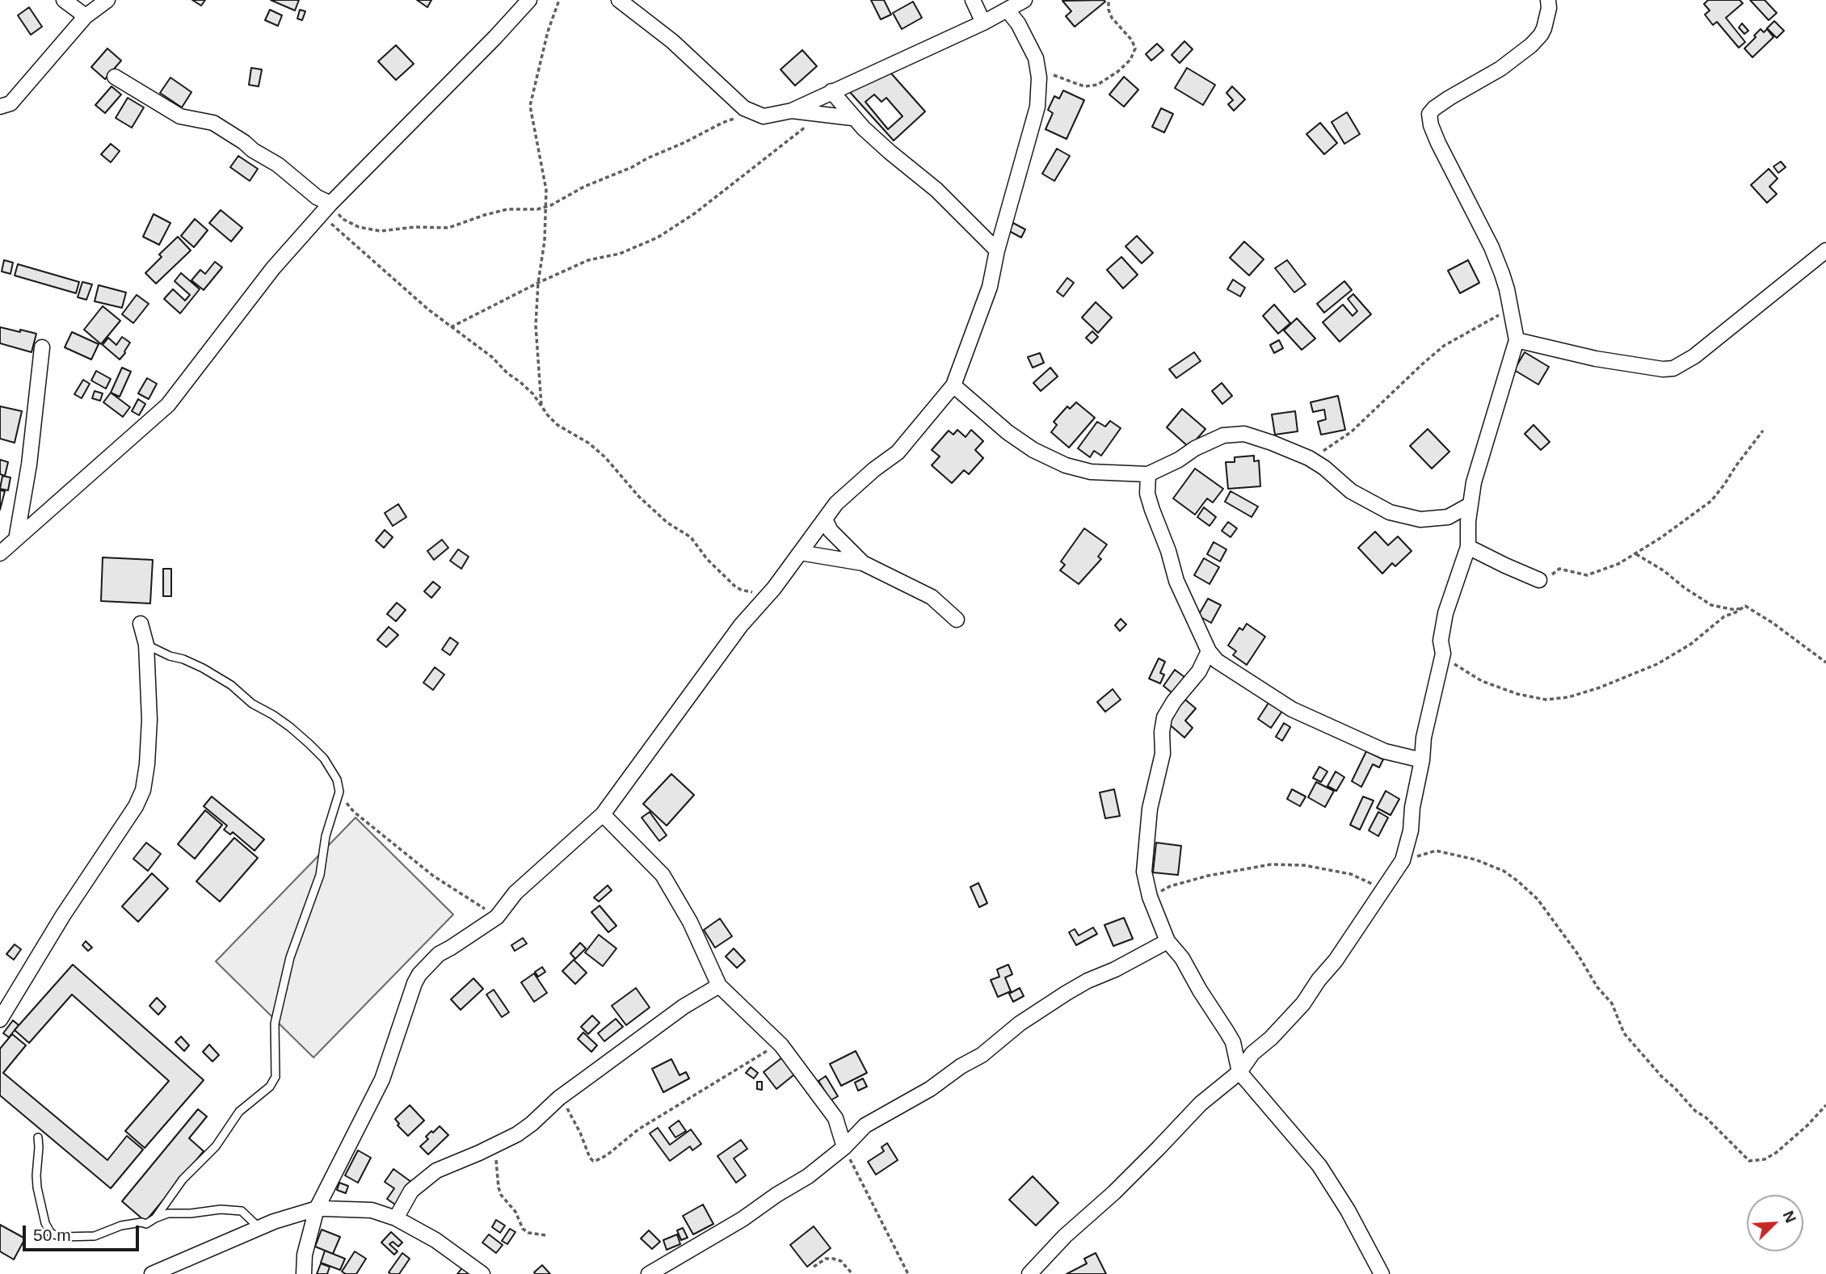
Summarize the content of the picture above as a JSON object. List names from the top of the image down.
{
  "scale_bar": "50 m",
  "north": "top right"
}
